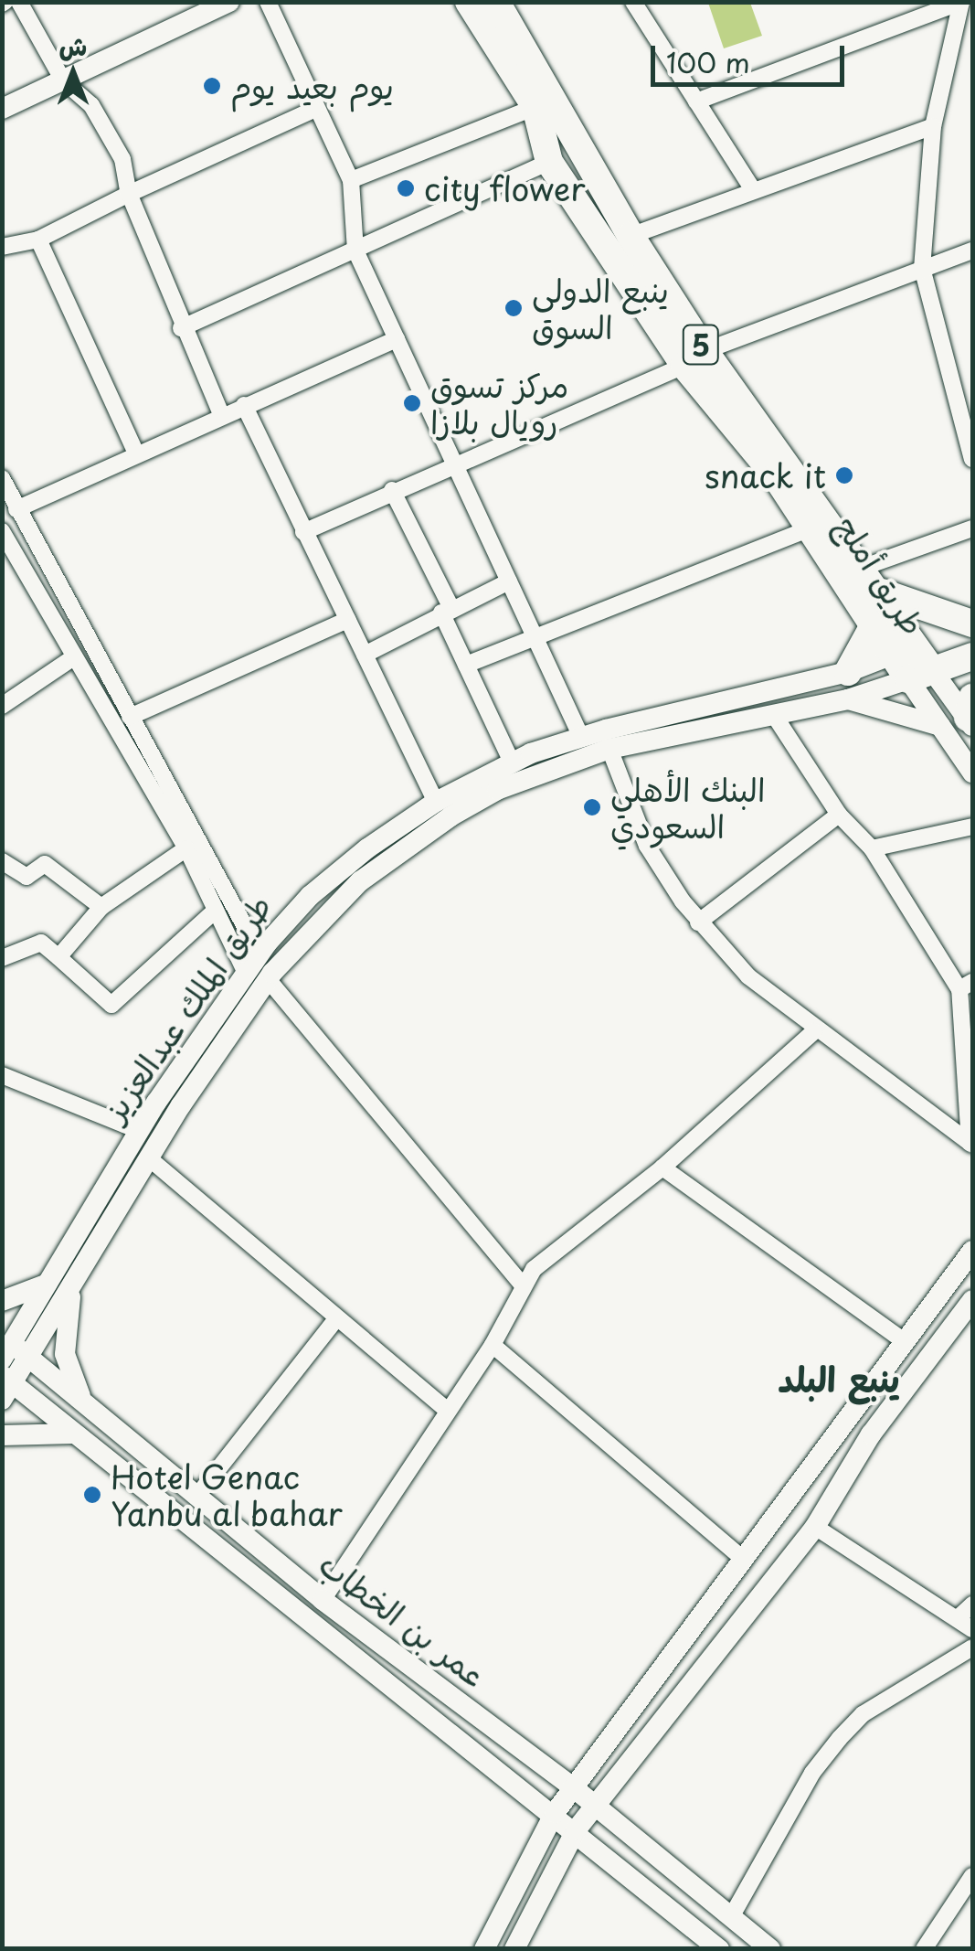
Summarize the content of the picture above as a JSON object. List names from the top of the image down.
{
  "streets": {
    "highway": ["5", "طريق أملج", "طريق الملك عبدالعزيز"],
    "street": ["عمر بن الخطاب"]
  },
  "crossings": [
    ["طريق أملج", "طريق الملك عبدالعزيز"],
    ["طريق الملك عبدالعزيز", "عمر بن الخطاب"]
  ],
  "districts": ["ينبع البلد"],
  "places": [
    "يوم بعيد يوم",
    "city flower",
    "ينبع الدولى السوق",
    "مركز تسوق رويال بلازا",
    "snack it",
    "البنك الأهلي السعودي",
    "Hotel Genac Yanbu al bahar"
  ],
  "scale_bar": "100 m",
  "north": "top"
}
